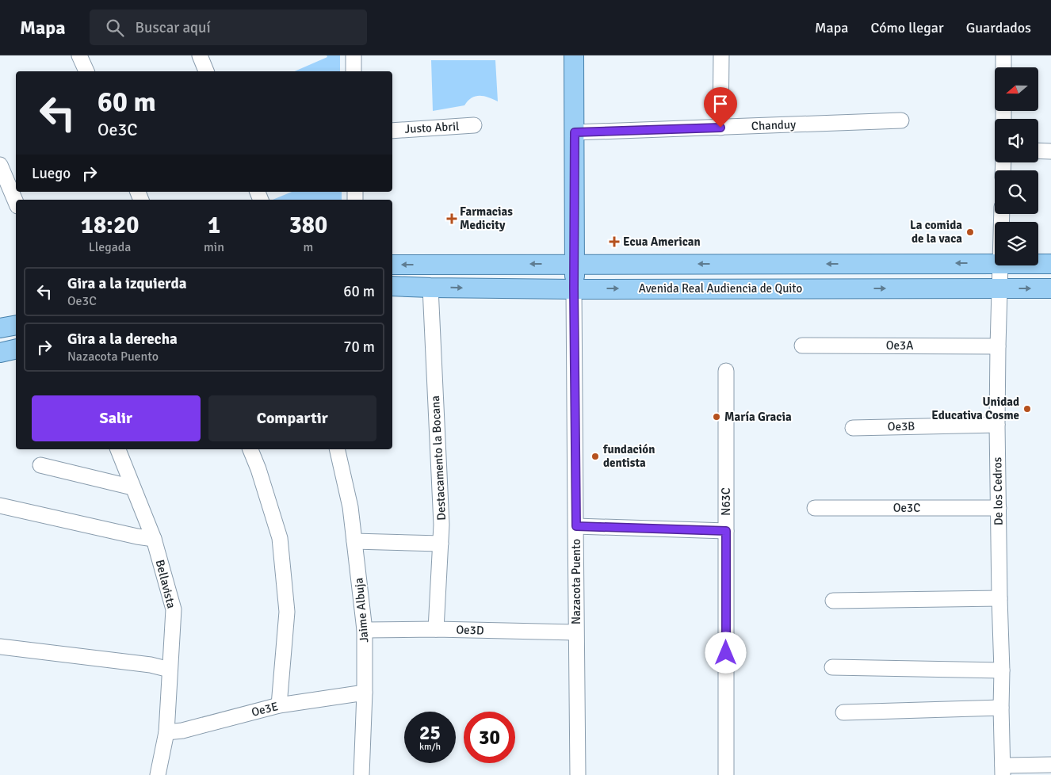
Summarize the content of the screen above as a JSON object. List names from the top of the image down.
{
  "streets": {
    "main road": ["Avenida Real Audiencia de Quito", "Nazacota Puento"],
    "street": [
      "Chanduy",
      "Justo Abril",
      "Oe3A",
      "Oe3B",
      "Destacamento la Bocana",
      "De los Cedros",
      "N63C",
      "Oe3C",
      "Bellavista",
      "Jaime Albuja",
      "Oe3D",
      "Oe3E"
    ]
  },
  "crossings": [
    ["Chanduy", "Nazacota Puento"],
    ["Avenida Real Audiencia de Quito", "Destacamento la Bocana"],
    ["Avenida Real Audiencia de Quito", "De los Cedros"],
    ["Avenida Real Audiencia de Quito", "Nazacota Puento"],
    ["Oe3A", "De los Cedros"],
    ["Oe3B", "De los Cedros"],
    ["Destacamento la Bocana", "Oe3D"],
    ["De los Cedros", "Oe3C"],
    ["Nazacota Puento", "Oe3D"],
    ["Bellavista", "Oe3E"],
    ["Jaime Albuja", "Oe3D"],
    ["Jaime Albuja", "Oe3E"]
  ],
  "places": {
    "health": ["Farmacias Medicity", "Ecua American"],
    "other": [
      "La comida de la vaca",
      "Unidad Educativa Cosme",
      "María Gracia",
      "fundación dentista"
    ]
  },
  "north": "left",
  "page": {
    "header": "Mapa",
    "search": "Buscar aquí",
    "nav": ["Mapa", "Cómo llegar", "Guardados"],
    "turn": ["60 m", "Oe3C"],
    "then": "Luego",
    "eta": [
      "18:20",
      "Llegada",
      "1",
      "min",
      "380",
      "m"
    ],
    "list": [
      {
        "name": "Gira a la izquierda",
        "note": "Oe3C",
        "value": "60 m"
      },
      {
        "name": "Gira a la derecha",
        "note": "Nazacota Puento",
        "value": "70 m"
      }
    ],
    "buttons": ["Salir", "Compartir"],
    "speed": "25 km/h",
    "limit": "30"
  }
}
